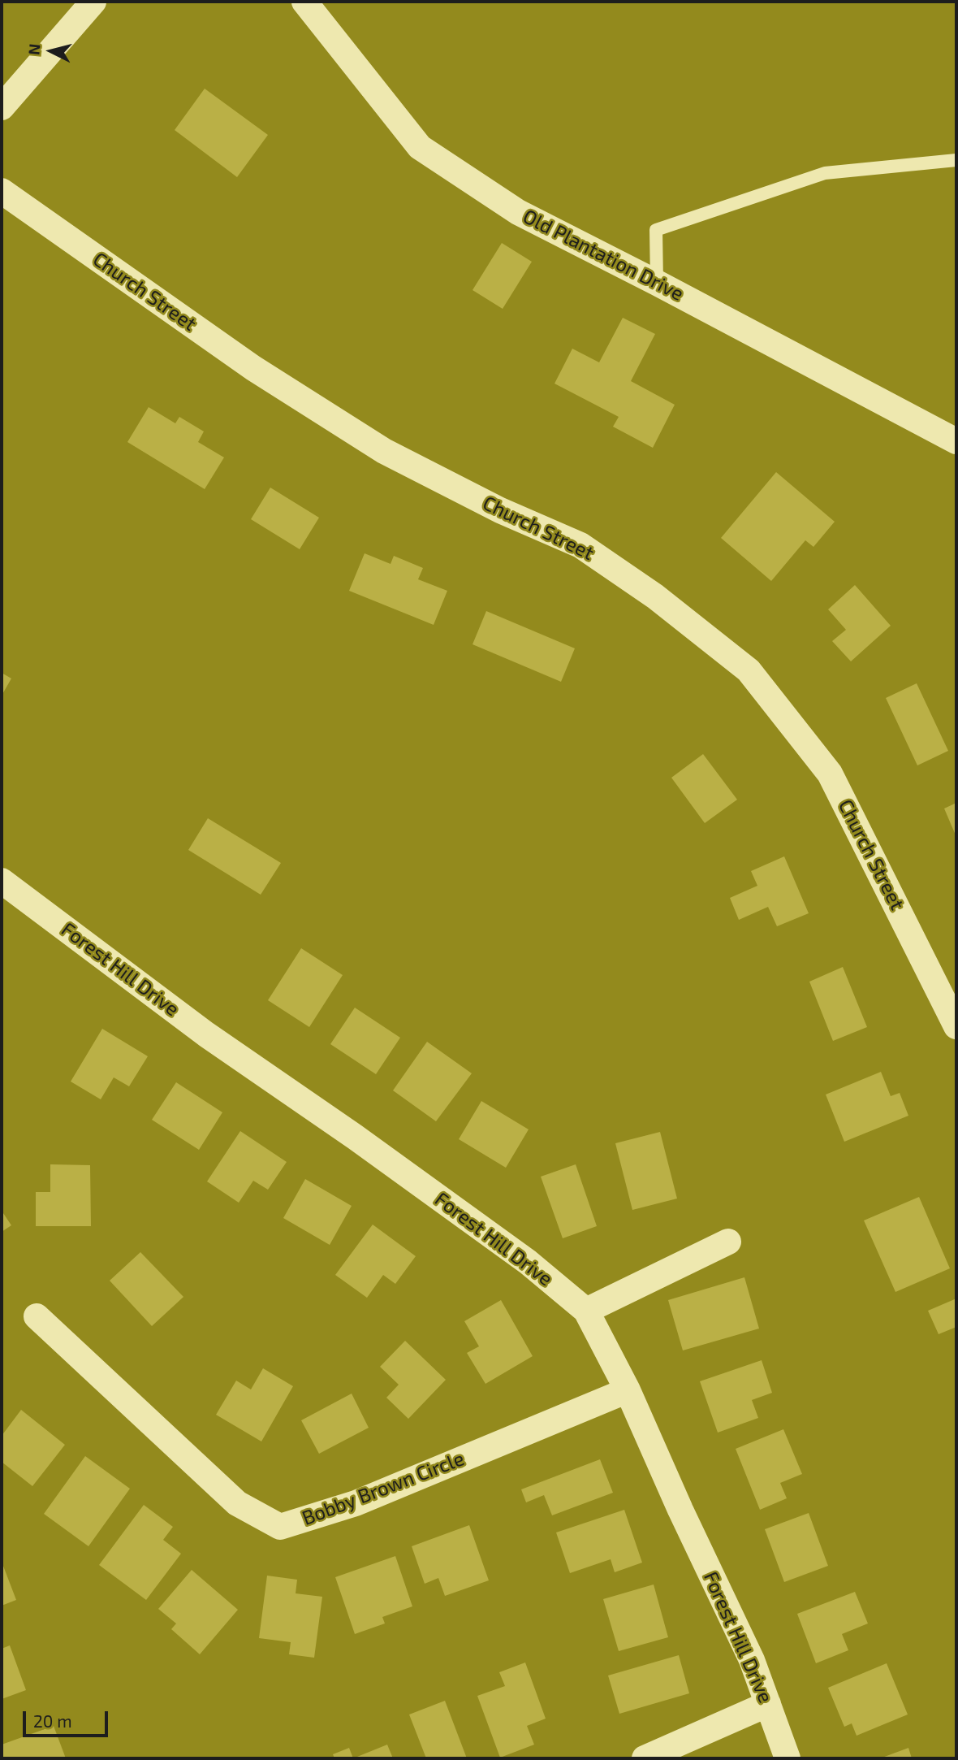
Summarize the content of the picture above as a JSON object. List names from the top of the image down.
{
  "streets": {
    "street": [
      "Old Plantation Drive",
      "Church Street",
      "Forest Hill Drive",
      "Bobby Brown Circle"
    ]
  },
  "crossings": [
    ["Forest Hill Drive", "Bobby Brown Circle"]
  ],
  "scale_bar": "20 m",
  "north": "left"
}
